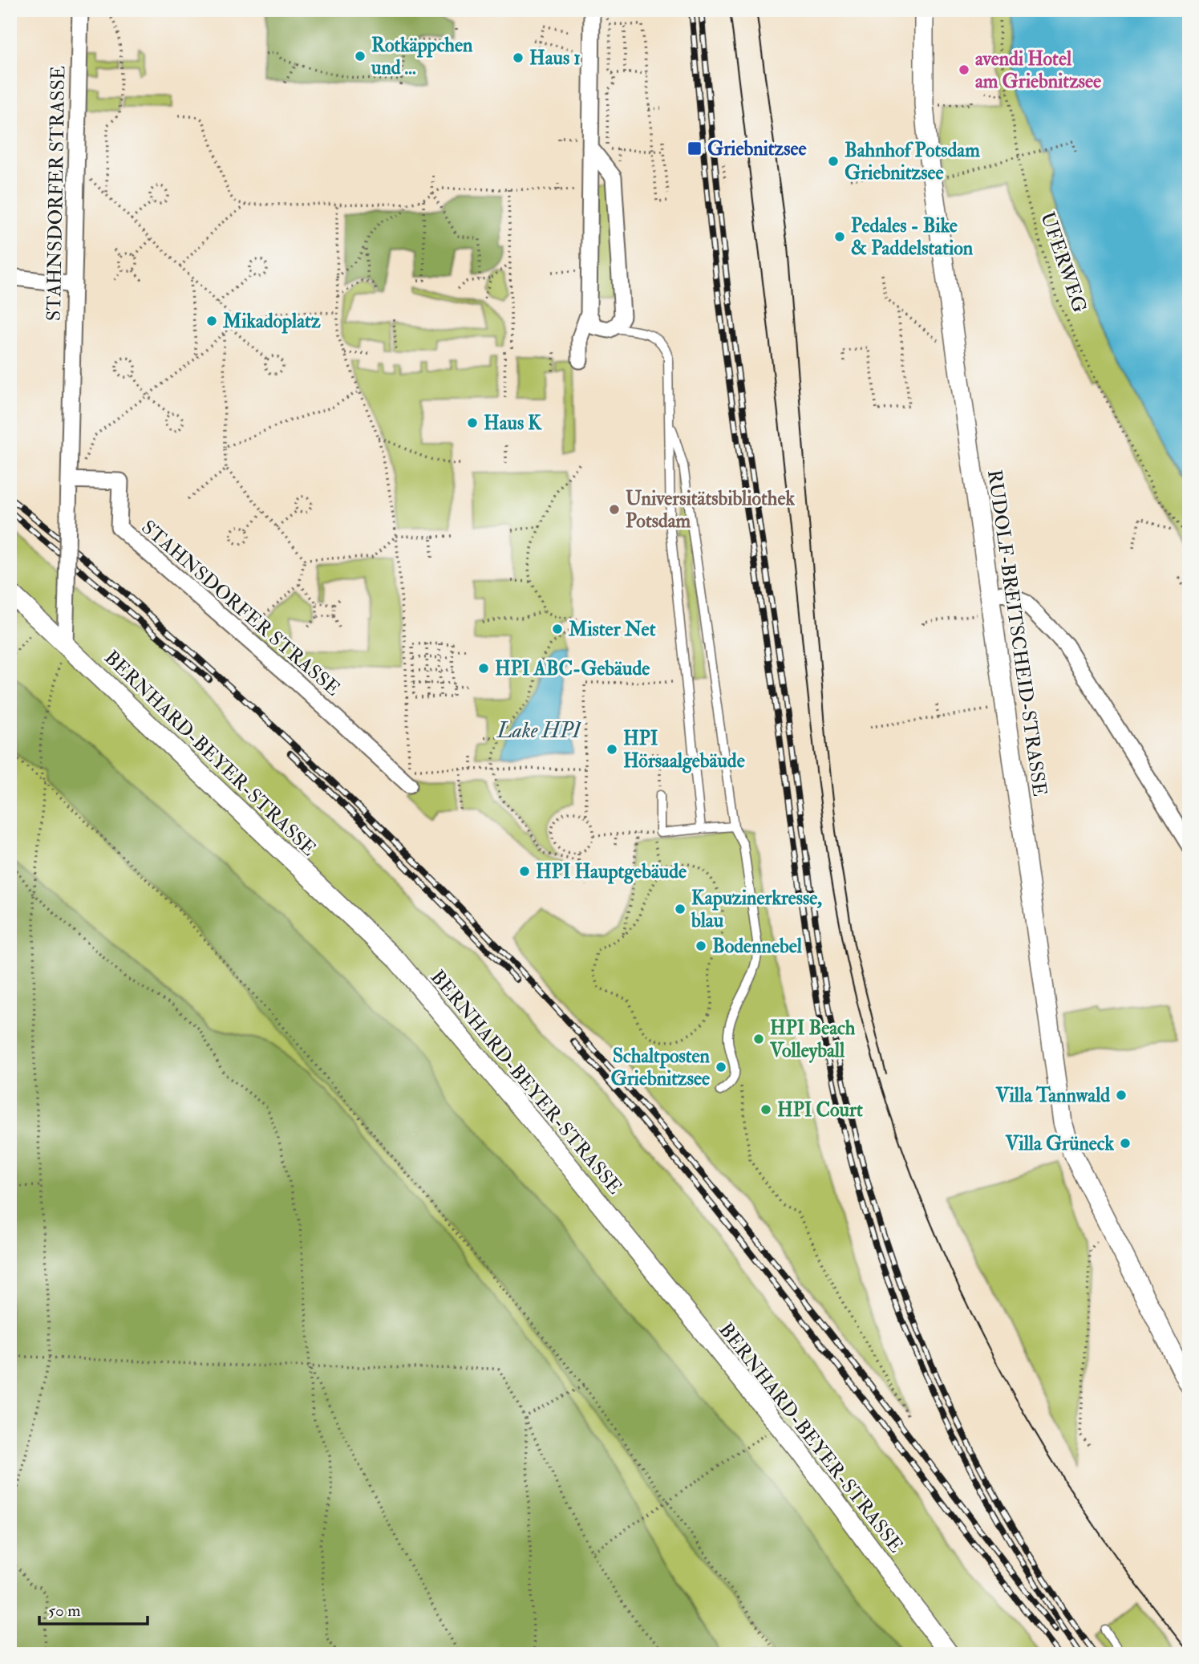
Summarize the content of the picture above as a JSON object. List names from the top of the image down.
{
  "streets": {
    "street": ["STAHNSDORFER STRASSE", "RUDOLF-BREITSCHEID-STRASSE", "BERNHARD-BEYER-STRASSE"],
    "path": ["UFERWEG"]
  },
  "crossings": [
    ["STAHNSDORFER STRASSE", "BERNHARD-BEYER-STRASSE"]
  ],
  "water": ["Lake HPI"],
  "places": {
    "other": [
      "Rotkäppchen und ...",
      "Haus 1",
      "avendi Hotel am Griebnitzsee",
      "Bahnhof Potsdam Griebnitzsee",
      "Pedales - Bike & Paddelstation",
      "Mikadoplatz",
      "Haus K",
      "Universitätsbibliothek Potsdam",
      "Mister Net",
      "HPI ABC-Gebäude",
      "HPI Hörsaalgebäude",
      "HPI Hauptgebäude",
      "Kapuzinerkresse, blau",
      "Bodennebel",
      "HPI Beach Volleyball",
      "Schaltposten Griebnitzsee",
      "Villa Tannwald",
      "HPI Court",
      "Villa Grüneck"
    ],
    "transit": ["Griebnitzsee"]
  },
  "scale_bar": "50 m"
}
